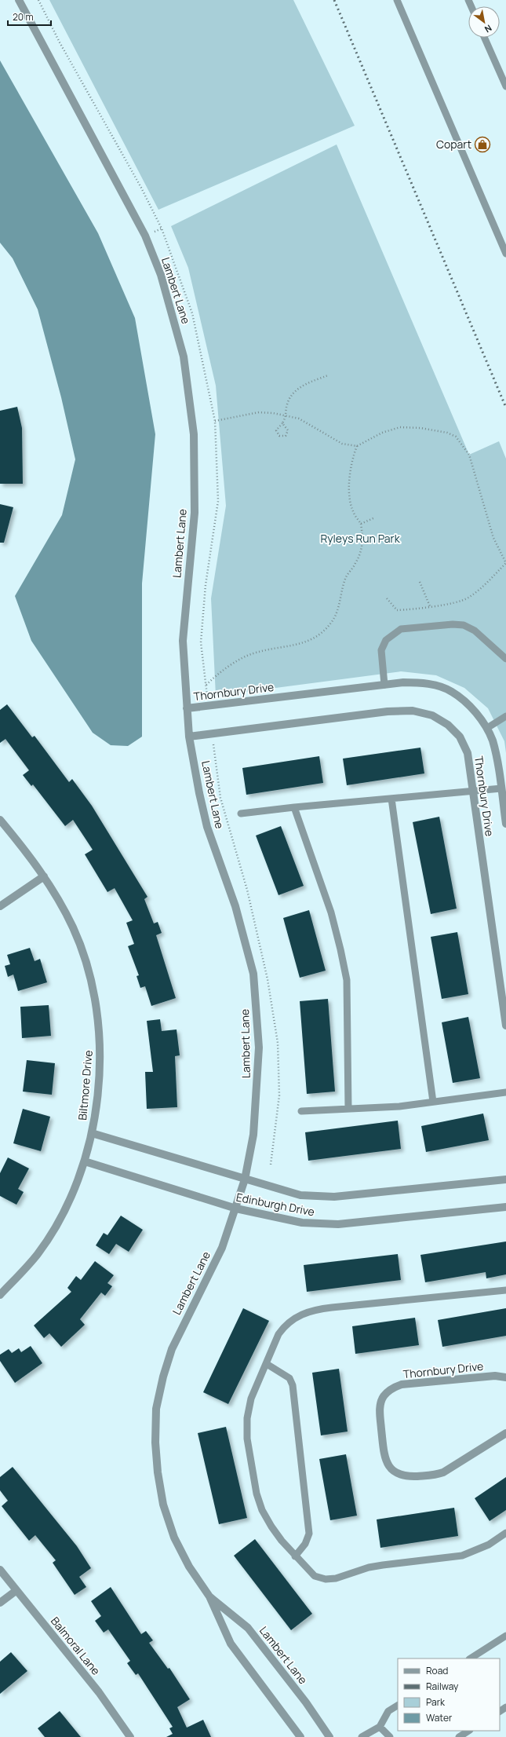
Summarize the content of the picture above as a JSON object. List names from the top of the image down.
{
  "streets": {
    "street": [
      "Lambert Lane",
      "Thornbury Drive",
      "Biltmore Drive",
      "Edinburgh Drive",
      "Balmoral Lane"
    ]
  },
  "crossings": [
    ["Lambert Lane", "Thornbury Drive"],
    ["Lambert Lane", "Edinburgh Drive"],
    ["Biltmore Drive", "Edinburgh Drive"]
  ],
  "parks": ["Ryleys Run Park"],
  "places": {
    "shop": ["Copart"]
  },
  "legend": [
    "Road",
    "Railway",
    "Park",
    "Water"
  ],
  "scale_bar": "20 m",
  "north": "bottom right"
}
